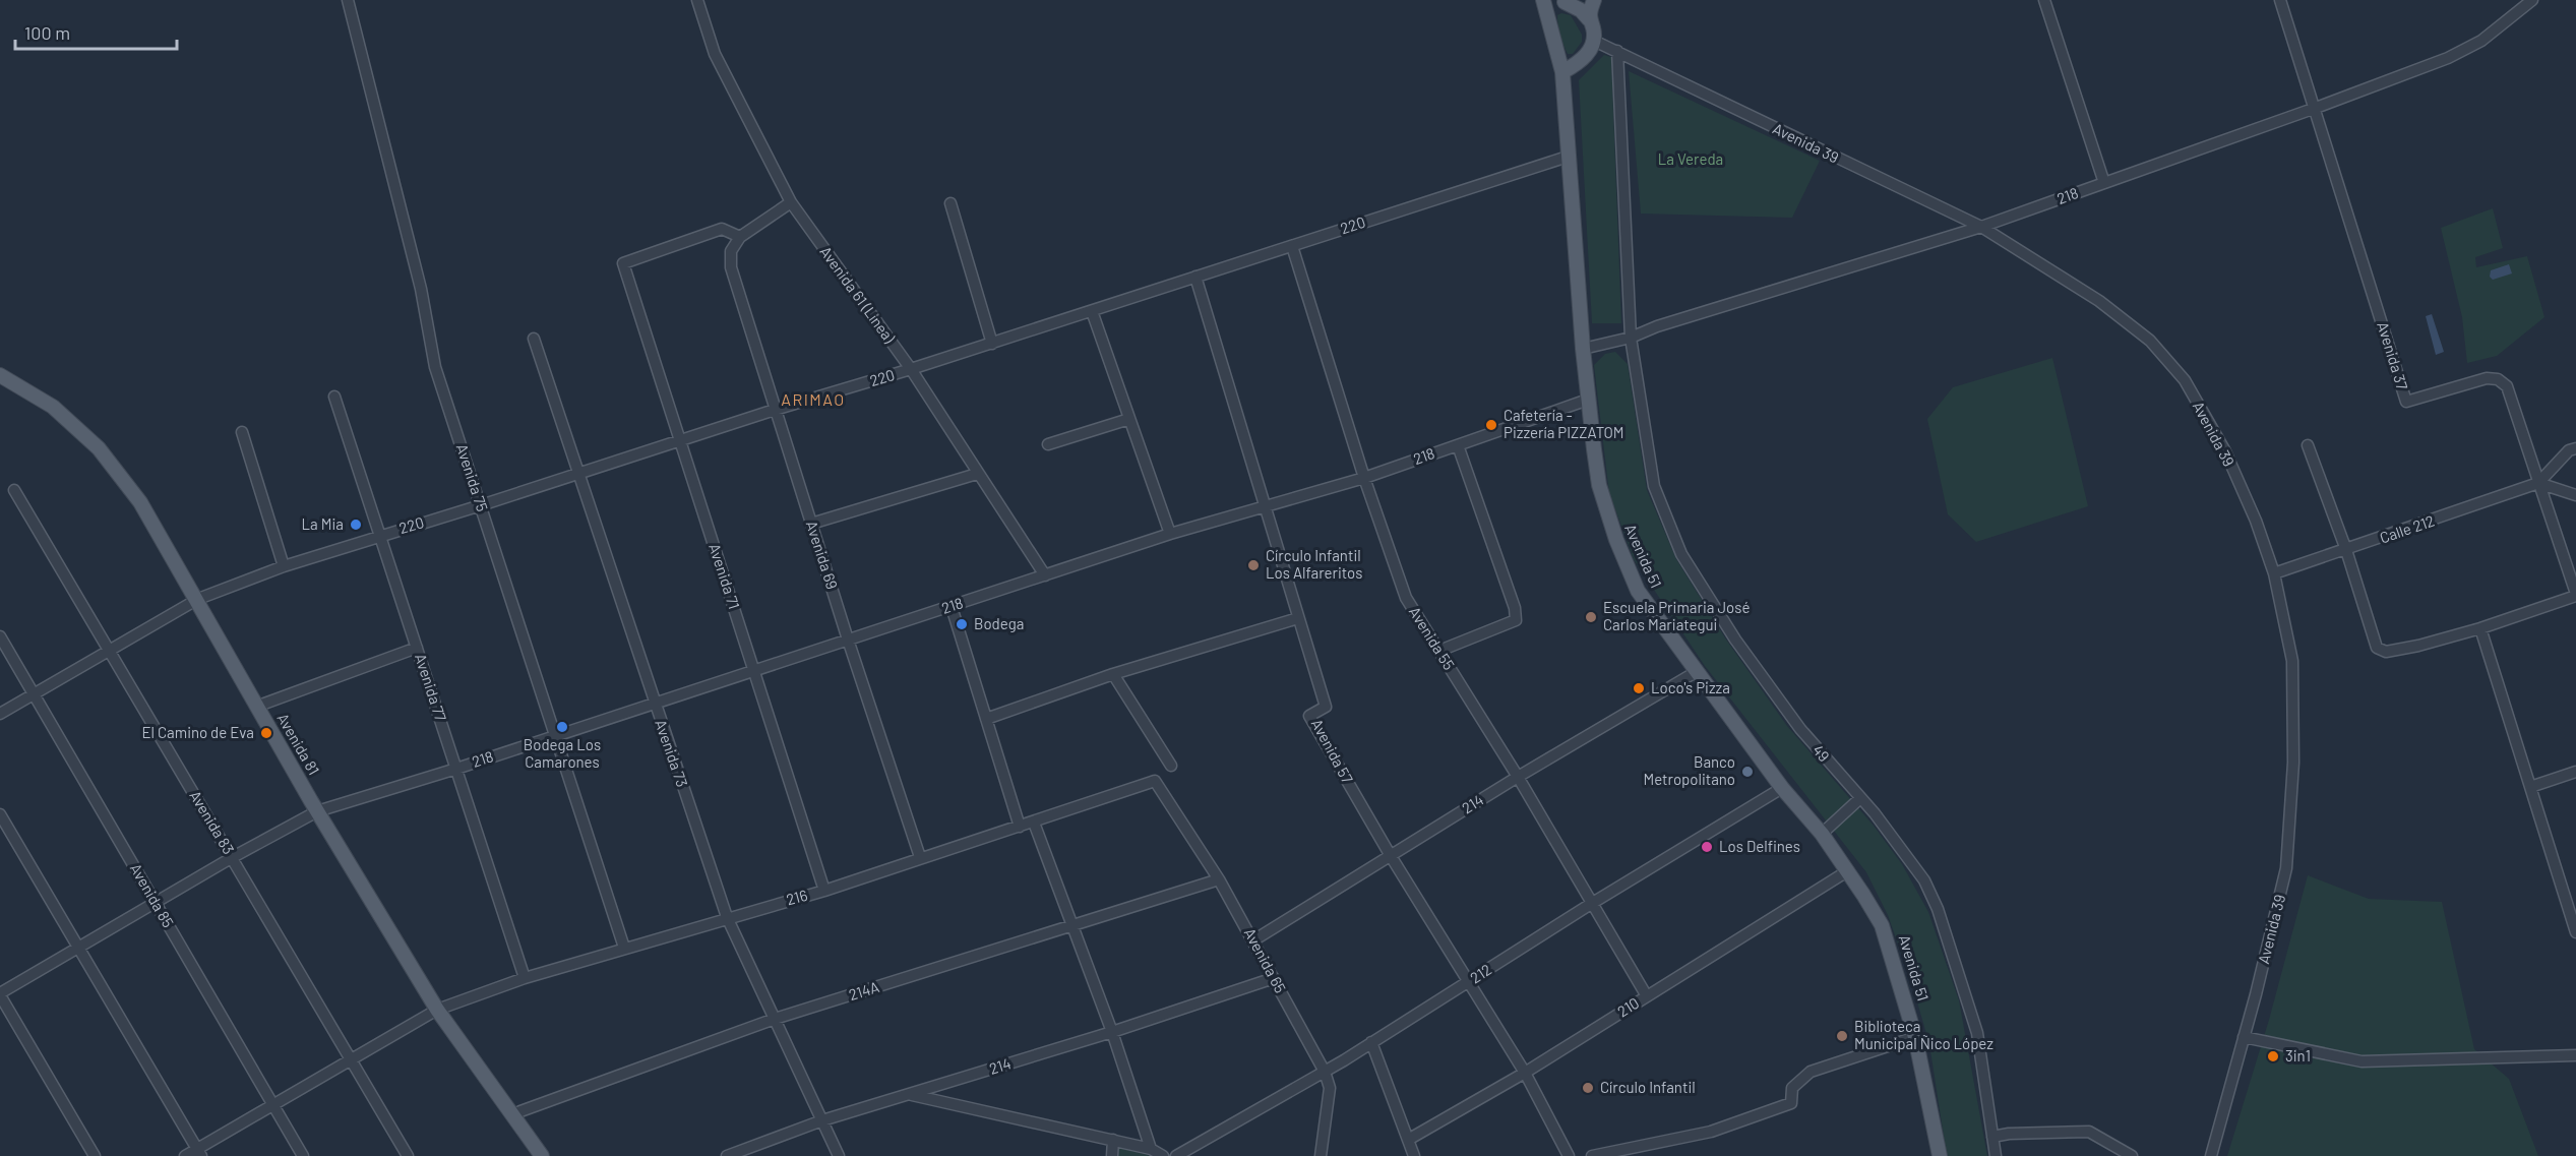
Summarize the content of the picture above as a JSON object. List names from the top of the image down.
{
  "streets": {
    "main road": ["Avenida 51", "Avenida 81"],
    "street": [
      "Avenida 39",
      "218",
      "220",
      "Avenida 61 (Línea)",
      "Avenida 37",
      "Avenida 75",
      "Calle 212",
      "Avenida 69",
      "Avenida 71",
      "Avenida 55",
      "Avenida 77",
      "Avenida 57",
      "Avenida 73",
      "49",
      "214",
      "Avenida 83",
      "Avenida 85",
      "216",
      "Avenida 65",
      "212",
      "214A",
      "210"
    ]
  },
  "crossings": [
    ["Avenida 39", "218"],
    ["Avenida 39", "Calle 212"],
    ["Avenida 39", "49"],
    ["218", "Avenida 61 (Línea)"],
    ["218", "Avenida 37"],
    ["218", "Avenida 75"],
    ["218", "Avenida 69"],
    ["218", "Avenida 51"],
    ["218", "Avenida 71"],
    ["218", "Avenida 55"],
    ["218", "Avenida 77"],
    ["218", "Avenida 81"],
    ["218", "Avenida 57"],
    ["218", "Avenida 73"],
    ["218", "49"],
    ["218", "Avenida 83"],
    ["218", "Avenida 85"],
    ["220", "Avenida 61 (Línea)"],
    ["220", "Avenida 75"],
    ["220", "Avenida 69"],
    ["220", "Avenida 51"],
    ["220", "Avenida 71"],
    ["220", "Avenida 55"],
    ["220", "Avenida 77"],
    ["220", "Avenida 81"],
    ["220", "Avenida 57"],
    ["220", "Avenida 73"],
    ["220", "Avenida 83"],
    ["220", "Avenida 85"],
    ["Avenida 37", "Calle 212"],
    ["Avenida 75", "216"],
    ["Avenida 69", "Avenida 71"],
    ["Avenida 69", "216"],
    ["Avenida 51", "214"],
    ["Avenida 51", "212"],
    ["Avenida 51", "210"],
    ["Avenida 71", "216"],
    ["Avenida 55", "214"],
    ["Avenida 55", "212"],
    ["Avenida 55", "210"],
    ["Avenida 77", "216"],
    ["Avenida 81", "216"],
    ["Avenida 81", "214A"],
    ["Avenida 57", "214"],
    ["Avenida 57", "212"],
    ["Avenida 57", "210"],
    ["Avenida 73", "214"],
    ["Avenida 73", "216"],
    ["Avenida 73", "214A"],
    ["214", "Avenida 65"],
    ["Avenida 83", "216"],
    ["Avenida 85", "216"],
    ["216", "Avenida 65"],
    ["Avenida 65", "212"],
    ["Avenida 65", "214A"]
  ],
  "districts": ["ARIMAO"],
  "parks": ["La Vereda"],
  "places": [
    "Cafetería - Pizzería PIZZATOM",
    "La Mia",
    "Círculo Infantil Los Alfareritos",
    "Escuela Primaria José Carlos Mariategui",
    "Bodega",
    "Loco's Pizza",
    "Bodega Los Camarones",
    "El Camino de Eva",
    "Banco Metropolitano",
    "Los Delfines",
    "Biblioteca Municipal Ñico López",
    "3in1",
    "Círculo Infantil"
  ],
  "scale_bar": "100 m"
}
